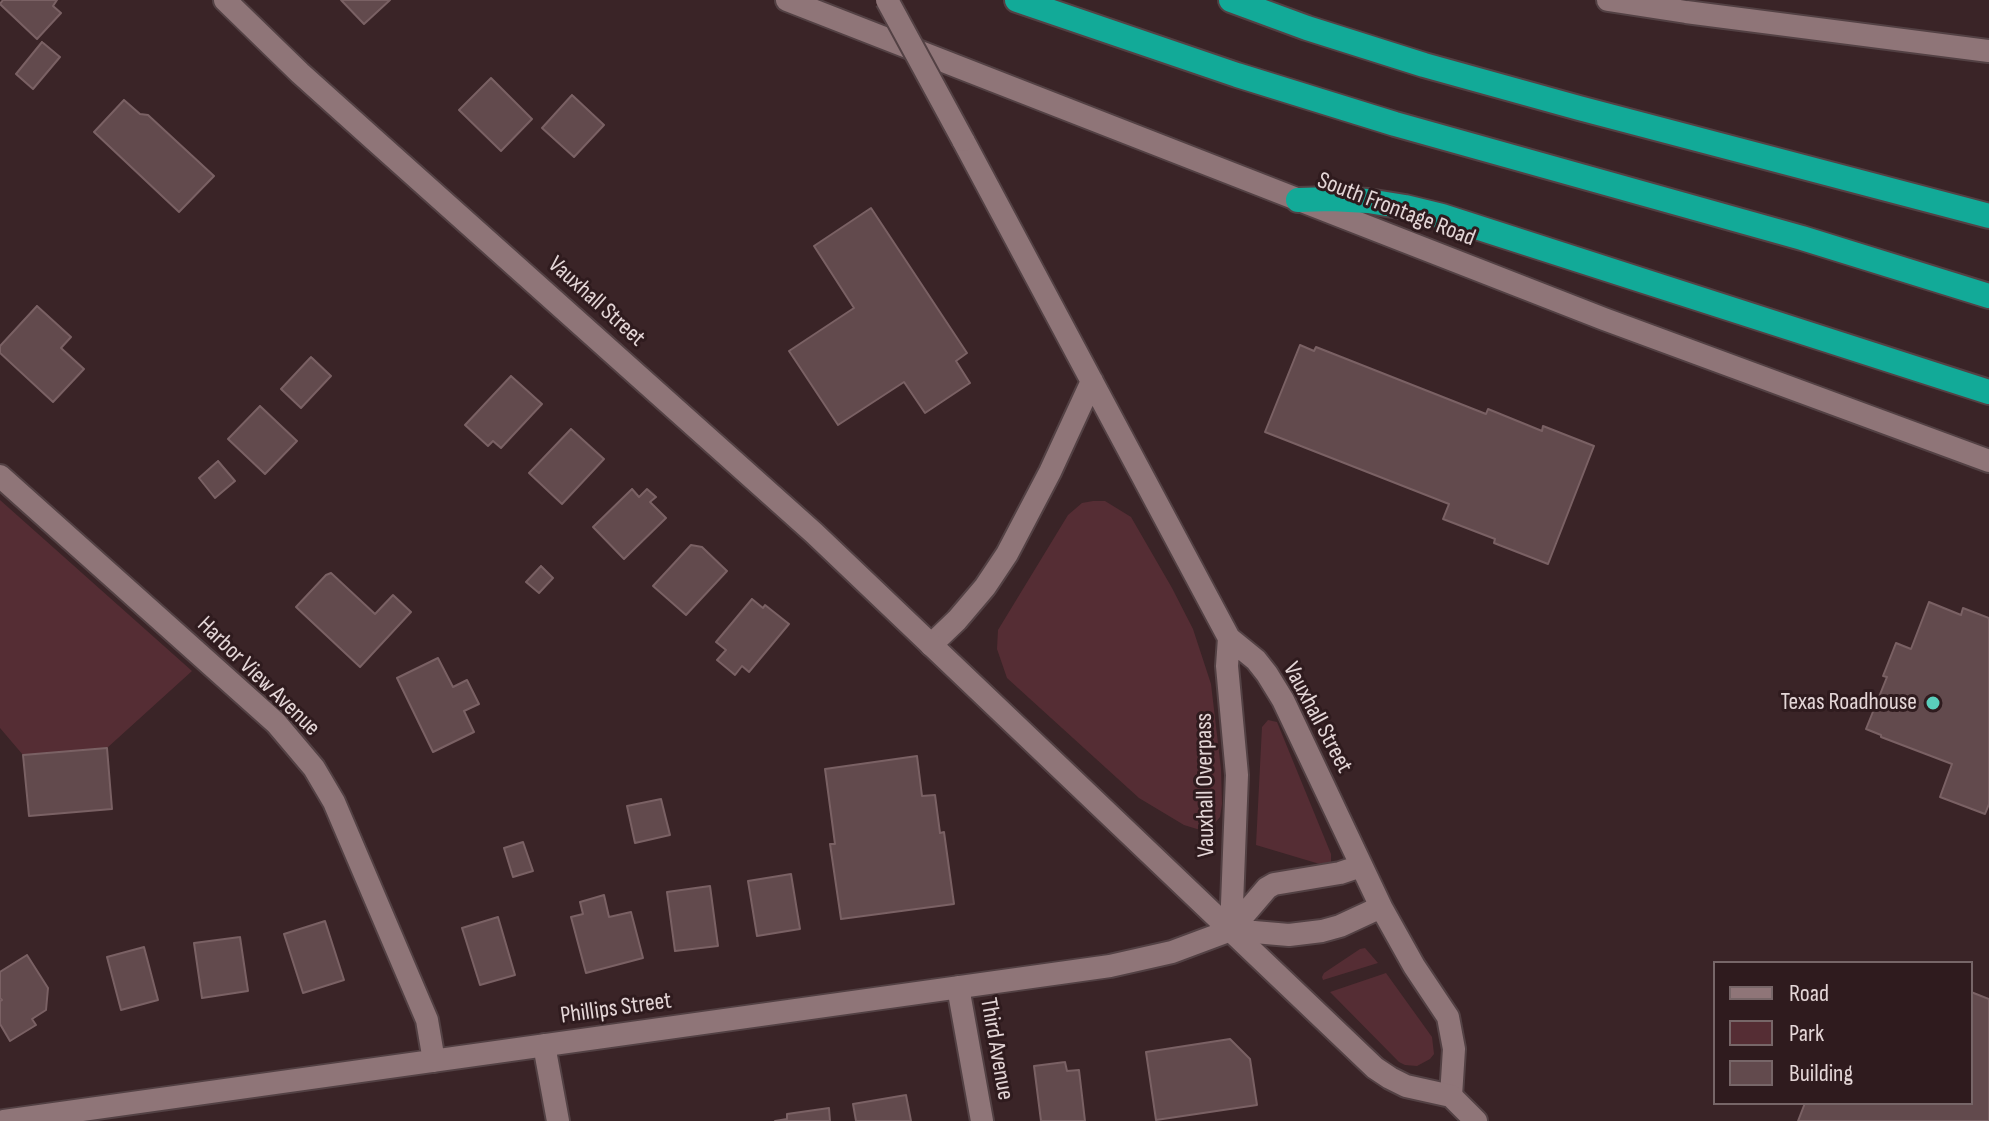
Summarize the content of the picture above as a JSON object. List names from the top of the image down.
{
  "streets": {
    "street": [
      "South Frontage Road",
      "Vauxhall Street",
      "Harbor View Avenue",
      "Vauxhall Overpass",
      "Phillips Street",
      "Third Avenue"
    ]
  },
  "crossings": [
    ["Vauxhall Street", "Vauxhall Overpass"],
    ["Vauxhall Street", "Phillips Street"],
    ["Harbor View Avenue", "Phillips Street"],
    ["Vauxhall Overpass", "Phillips Street"],
    ["Phillips Street", "Third Avenue"]
  ],
  "places": ["Texas Roadhouse"],
  "legend": ["Road", "Park", "Building"]
}
